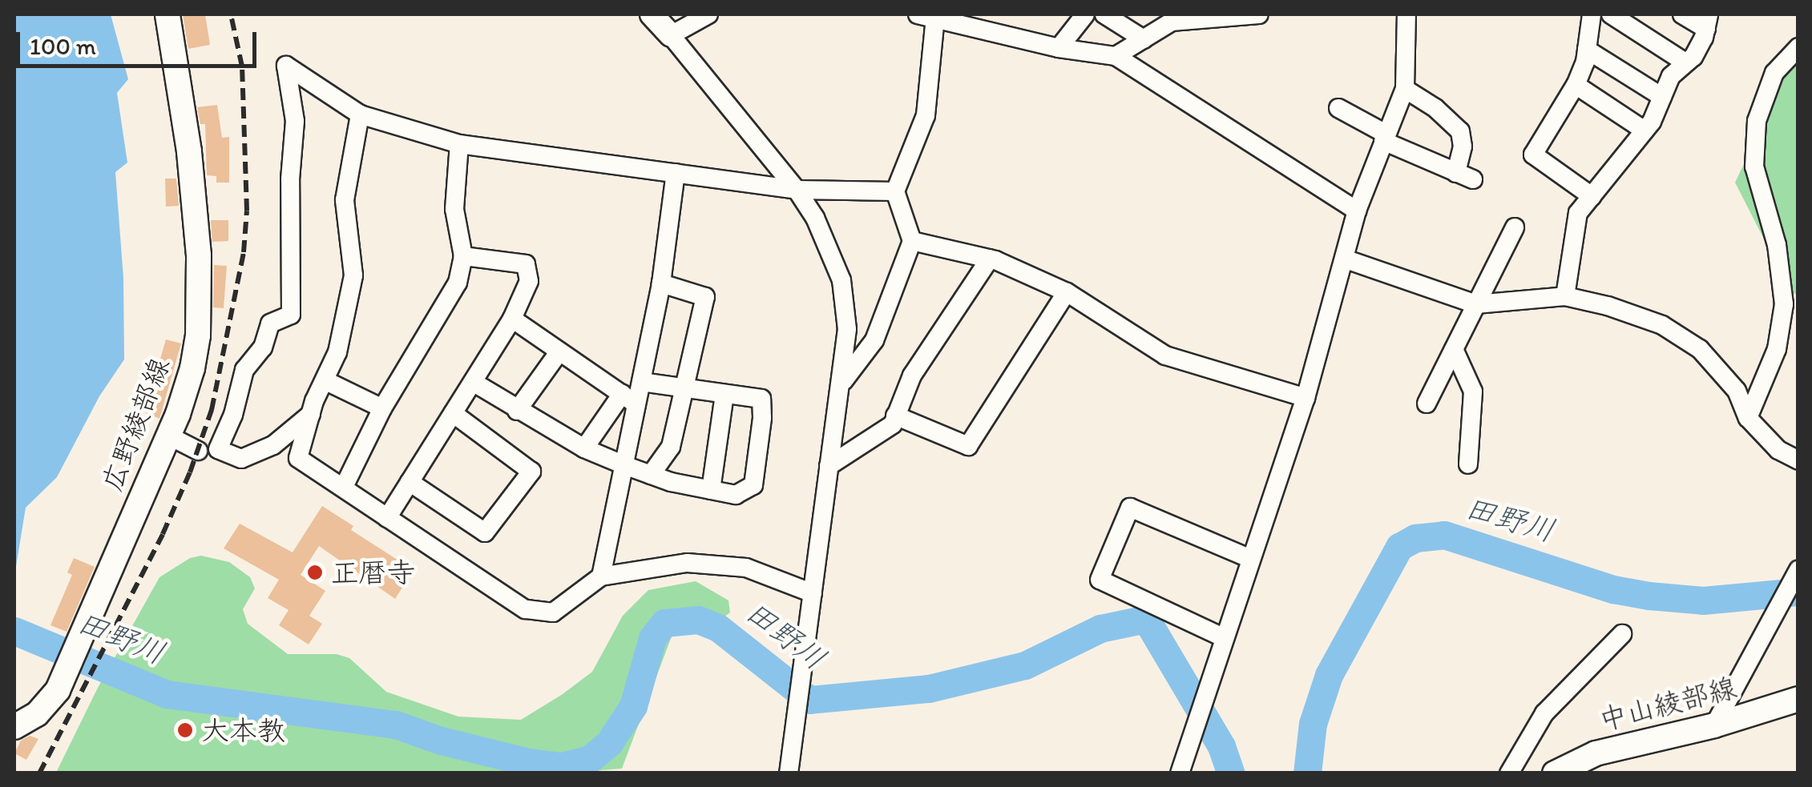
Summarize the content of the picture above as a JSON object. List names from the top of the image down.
{
  "streets": {
    "main road": ["広野綾部線", "中山綾部線"]
  },
  "water": ["田野川"],
  "places": ["正暦寺", "大本教"],
  "scale_bar": "100 m"
}
